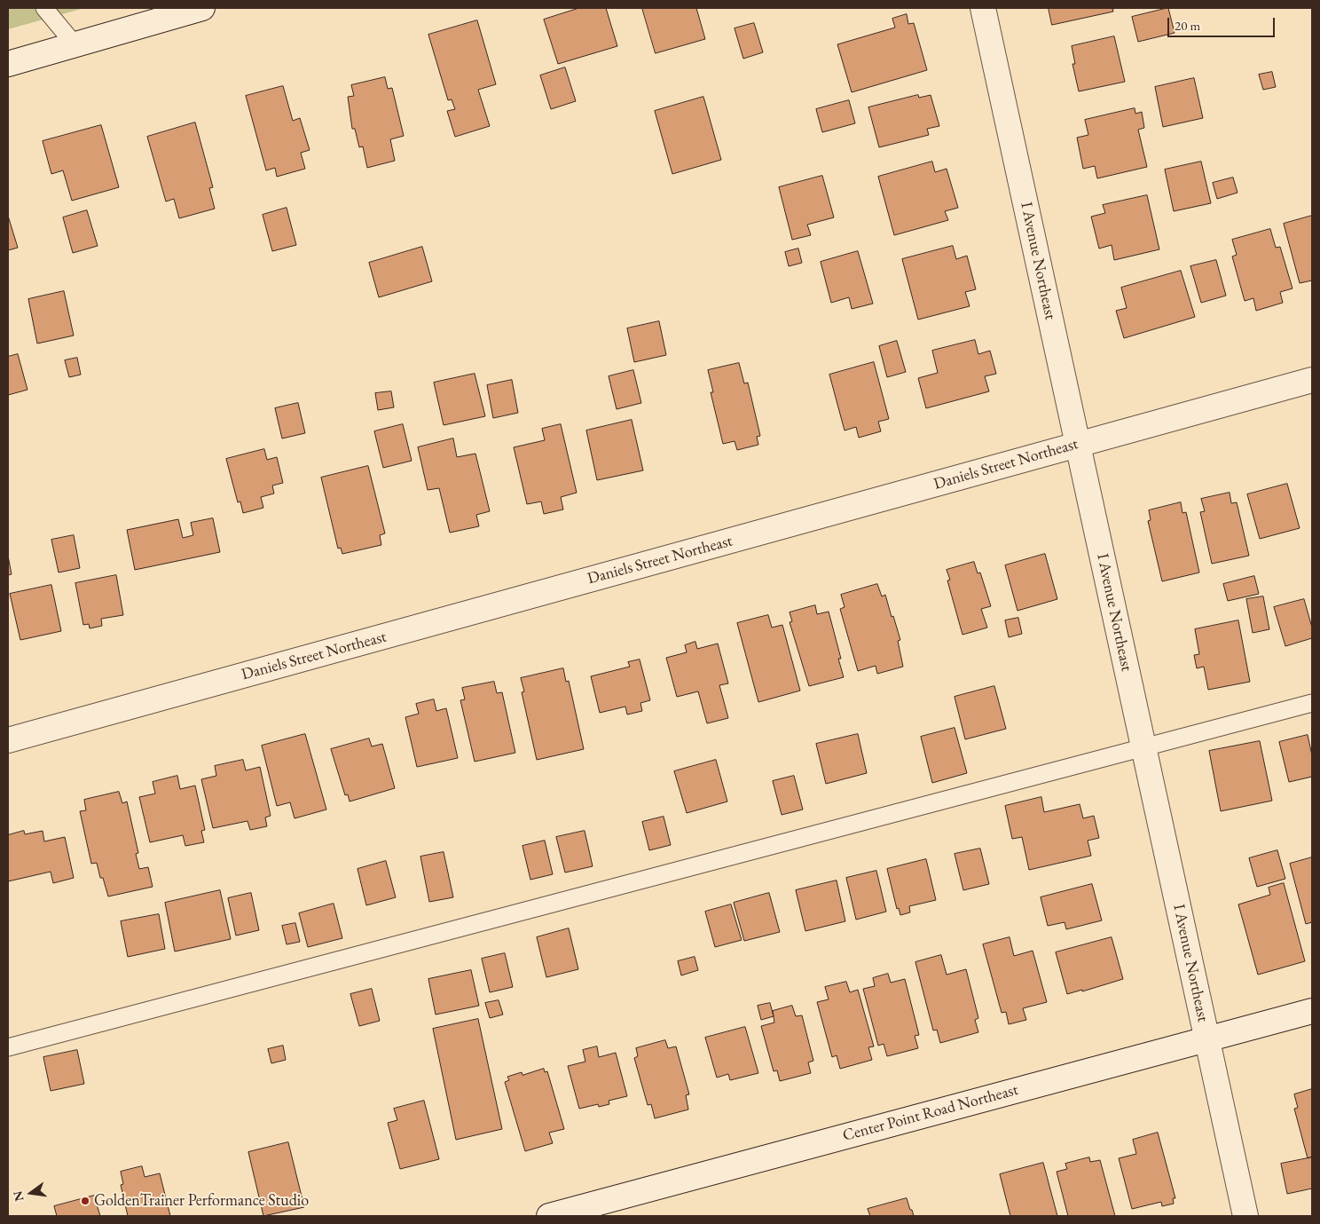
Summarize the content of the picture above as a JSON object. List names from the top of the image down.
{
  "streets": {
    "street": ["I Avenue Northeast", "Daniels Street Northeast", "Center Point Road Northeast"]
  },
  "crossings": [
    ["I Avenue Northeast", "Daniels Street Northeast"],
    ["I Avenue Northeast", "Center Point Road Northeast"]
  ],
  "places": ["GoldenTrainer Performance Studio"],
  "scale_bar": "20 m",
  "north": "left"
}
